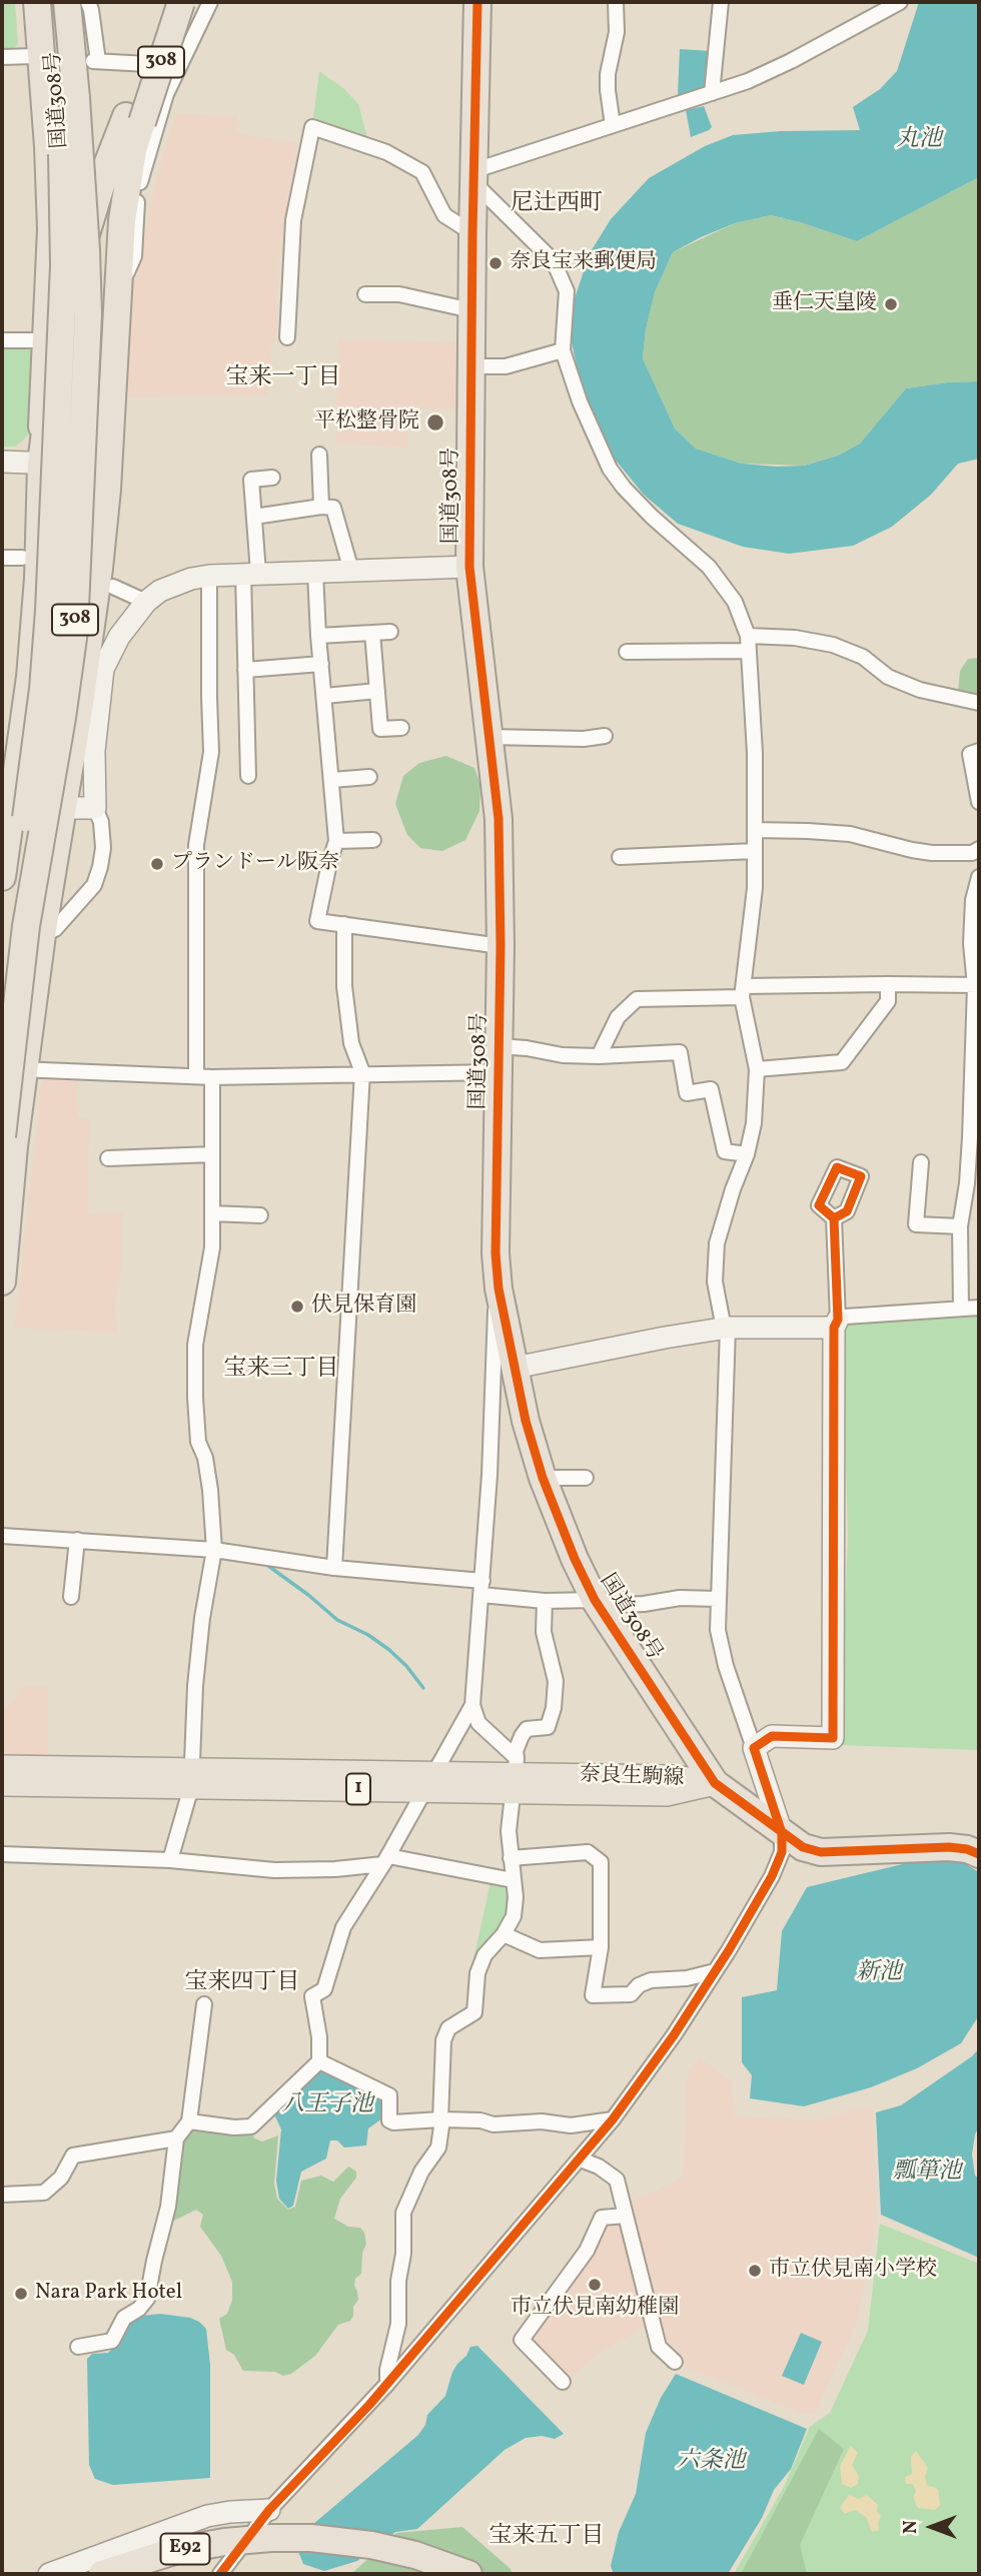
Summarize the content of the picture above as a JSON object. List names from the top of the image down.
{
  "streets": {
    "highway": ["308", "国道308号", "E92"],
    "main road": ["奈良生駒線", "1"]
  },
  "crossings": [
    ["308", "国道308号"],
    ["国道308号", "奈良生駒線"]
  ],
  "districts": [
    "尼辻西町",
    "宝来一丁目",
    "宝来三丁目",
    "宝来四丁目",
    "宝来五丁目"
  ],
  "water": [
    "丸池",
    "新池",
    "八王子池",
    "瓢箪池",
    "六条池"
  ],
  "places": [
    "奈良宝来郵便局",
    "垂仁天皇陵",
    "平松整骨院",
    "プランドール阪奈",
    "伏見保育園",
    "市立伏見南小学校",
    "市立伏見南幼稚園",
    "Nara Park Hotel"
  ],
  "north": "left"
}
